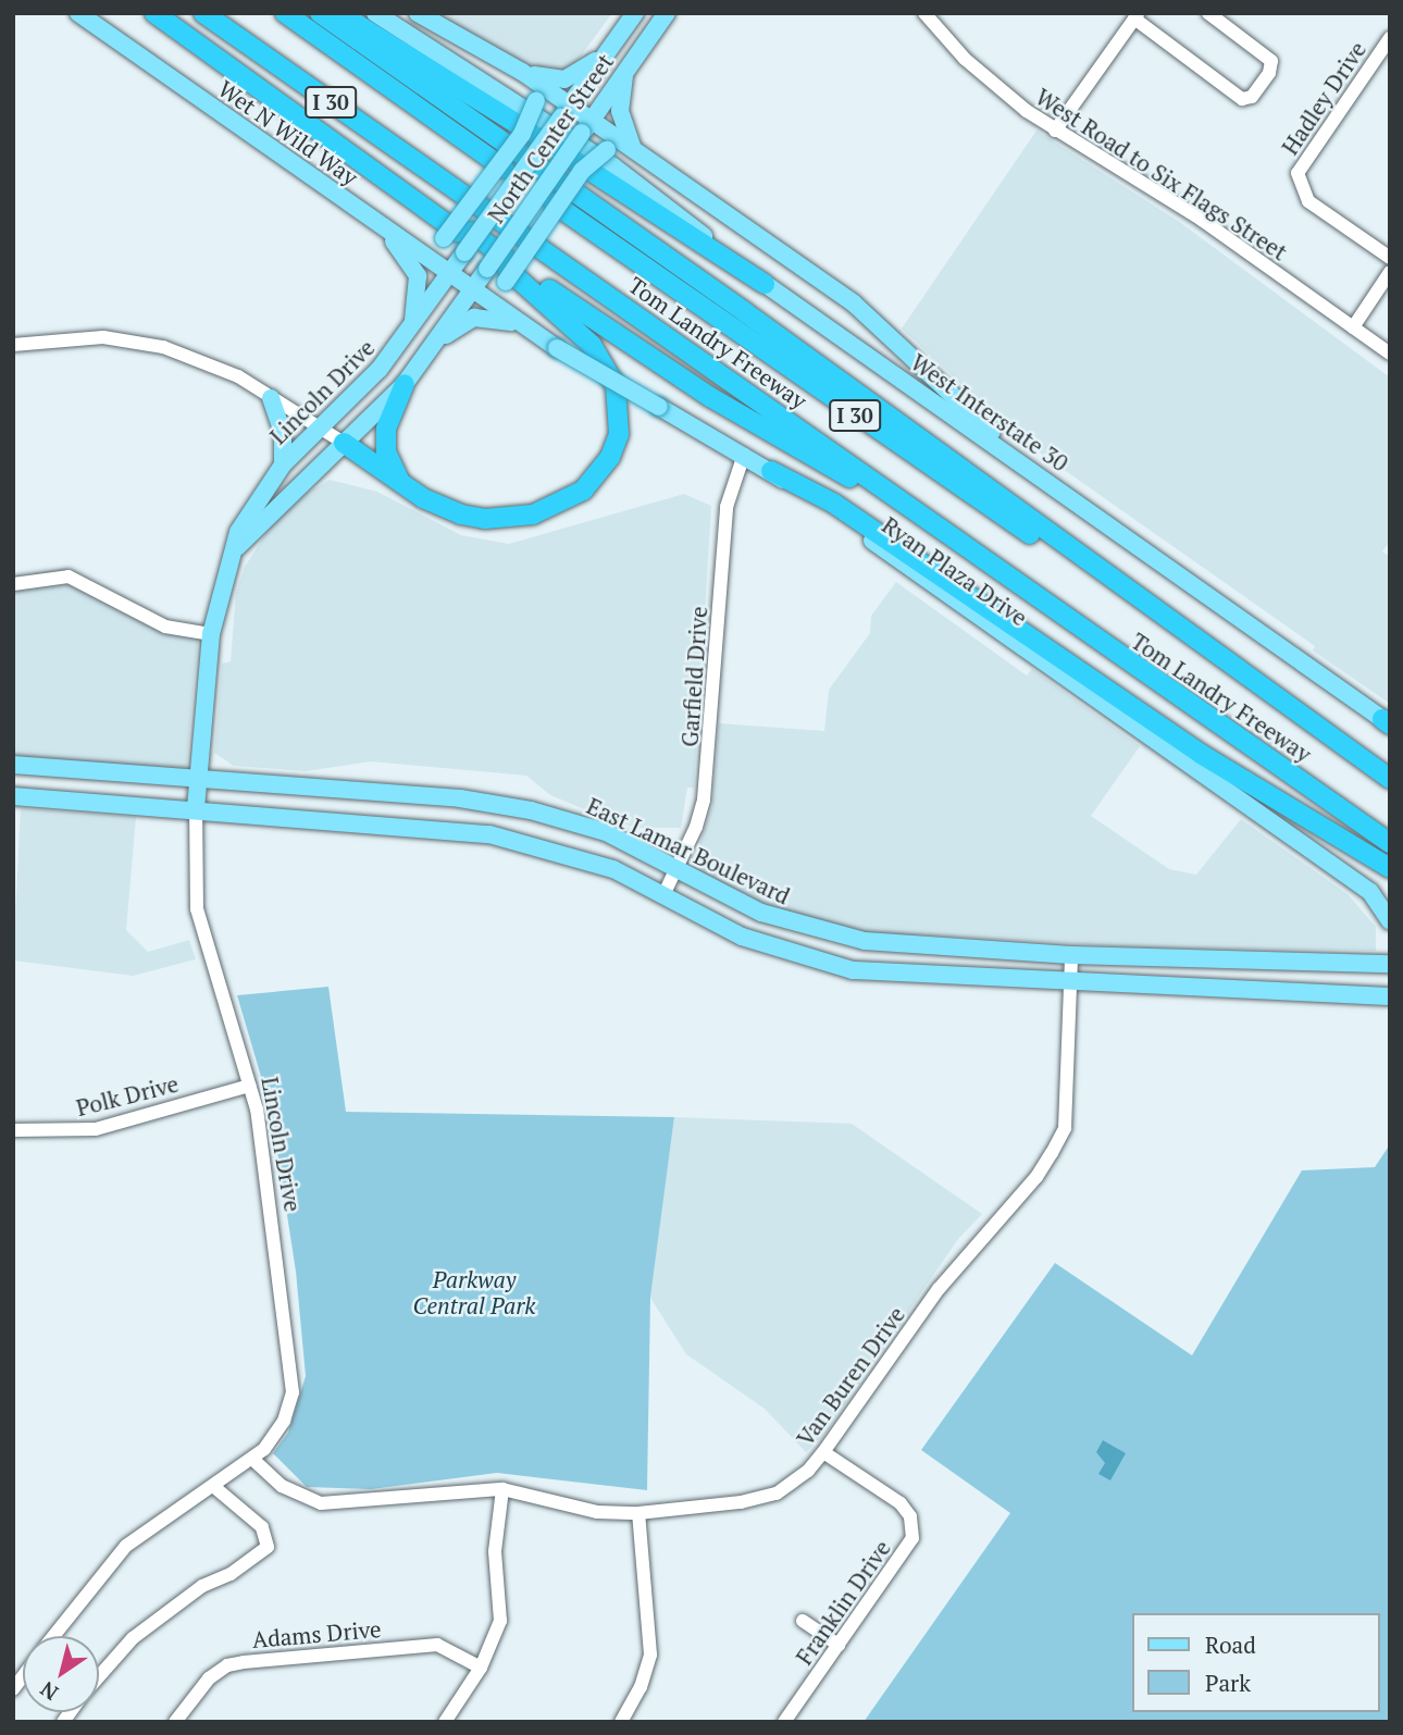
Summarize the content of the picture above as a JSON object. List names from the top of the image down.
{
  "streets": {
    "highway": ["I 30", "Tom Landry Freeway"],
    "main road": [
      "Wet N Wild Way",
      "North Center Street",
      "Lincoln Drive",
      "West Interstate 30",
      "Ryan Plaza Drive",
      "East Lamar Boulevard"
    ],
    "street": [
      "Hadley Drive",
      "West Road to Six Flags Street",
      "Garfield Drive",
      "Polk Drive",
      "Van Buren Drive",
      "Franklin Drive",
      "Adams Drive"
    ]
  },
  "crossings": [
    ["I 30", "Tom Landry Freeway"],
    ["Wet N Wild Way", "North Center Street"],
    ["Wet N Wild Way", "Lincoln Drive"],
    ["Wet N Wild Way", "Ryan Plaza Drive"],
    ["North Center Street", "Lincoln Drive"],
    ["North Center Street", "West Interstate 30"],
    ["North Center Street", "Ryan Plaza Drive"],
    ["Lincoln Drive", "Ryan Plaza Drive"],
    ["Lincoln Drive", "East Lamar Boulevard"],
    ["Lincoln Drive", "Polk Drive"],
    ["Lincoln Drive", "Van Buren Drive"],
    ["Ryan Plaza Drive", "Garfield Drive"],
    ["Garfield Drive", "East Lamar Boulevard"],
    ["East Lamar Boulevard", "Van Buren Drive"],
    ["Van Buren Drive", "Franklin Drive"]
  ],
  "parks": ["Parkway Central Park"],
  "legend": ["Road", "Park"],
  "north": "bottom left"
}
